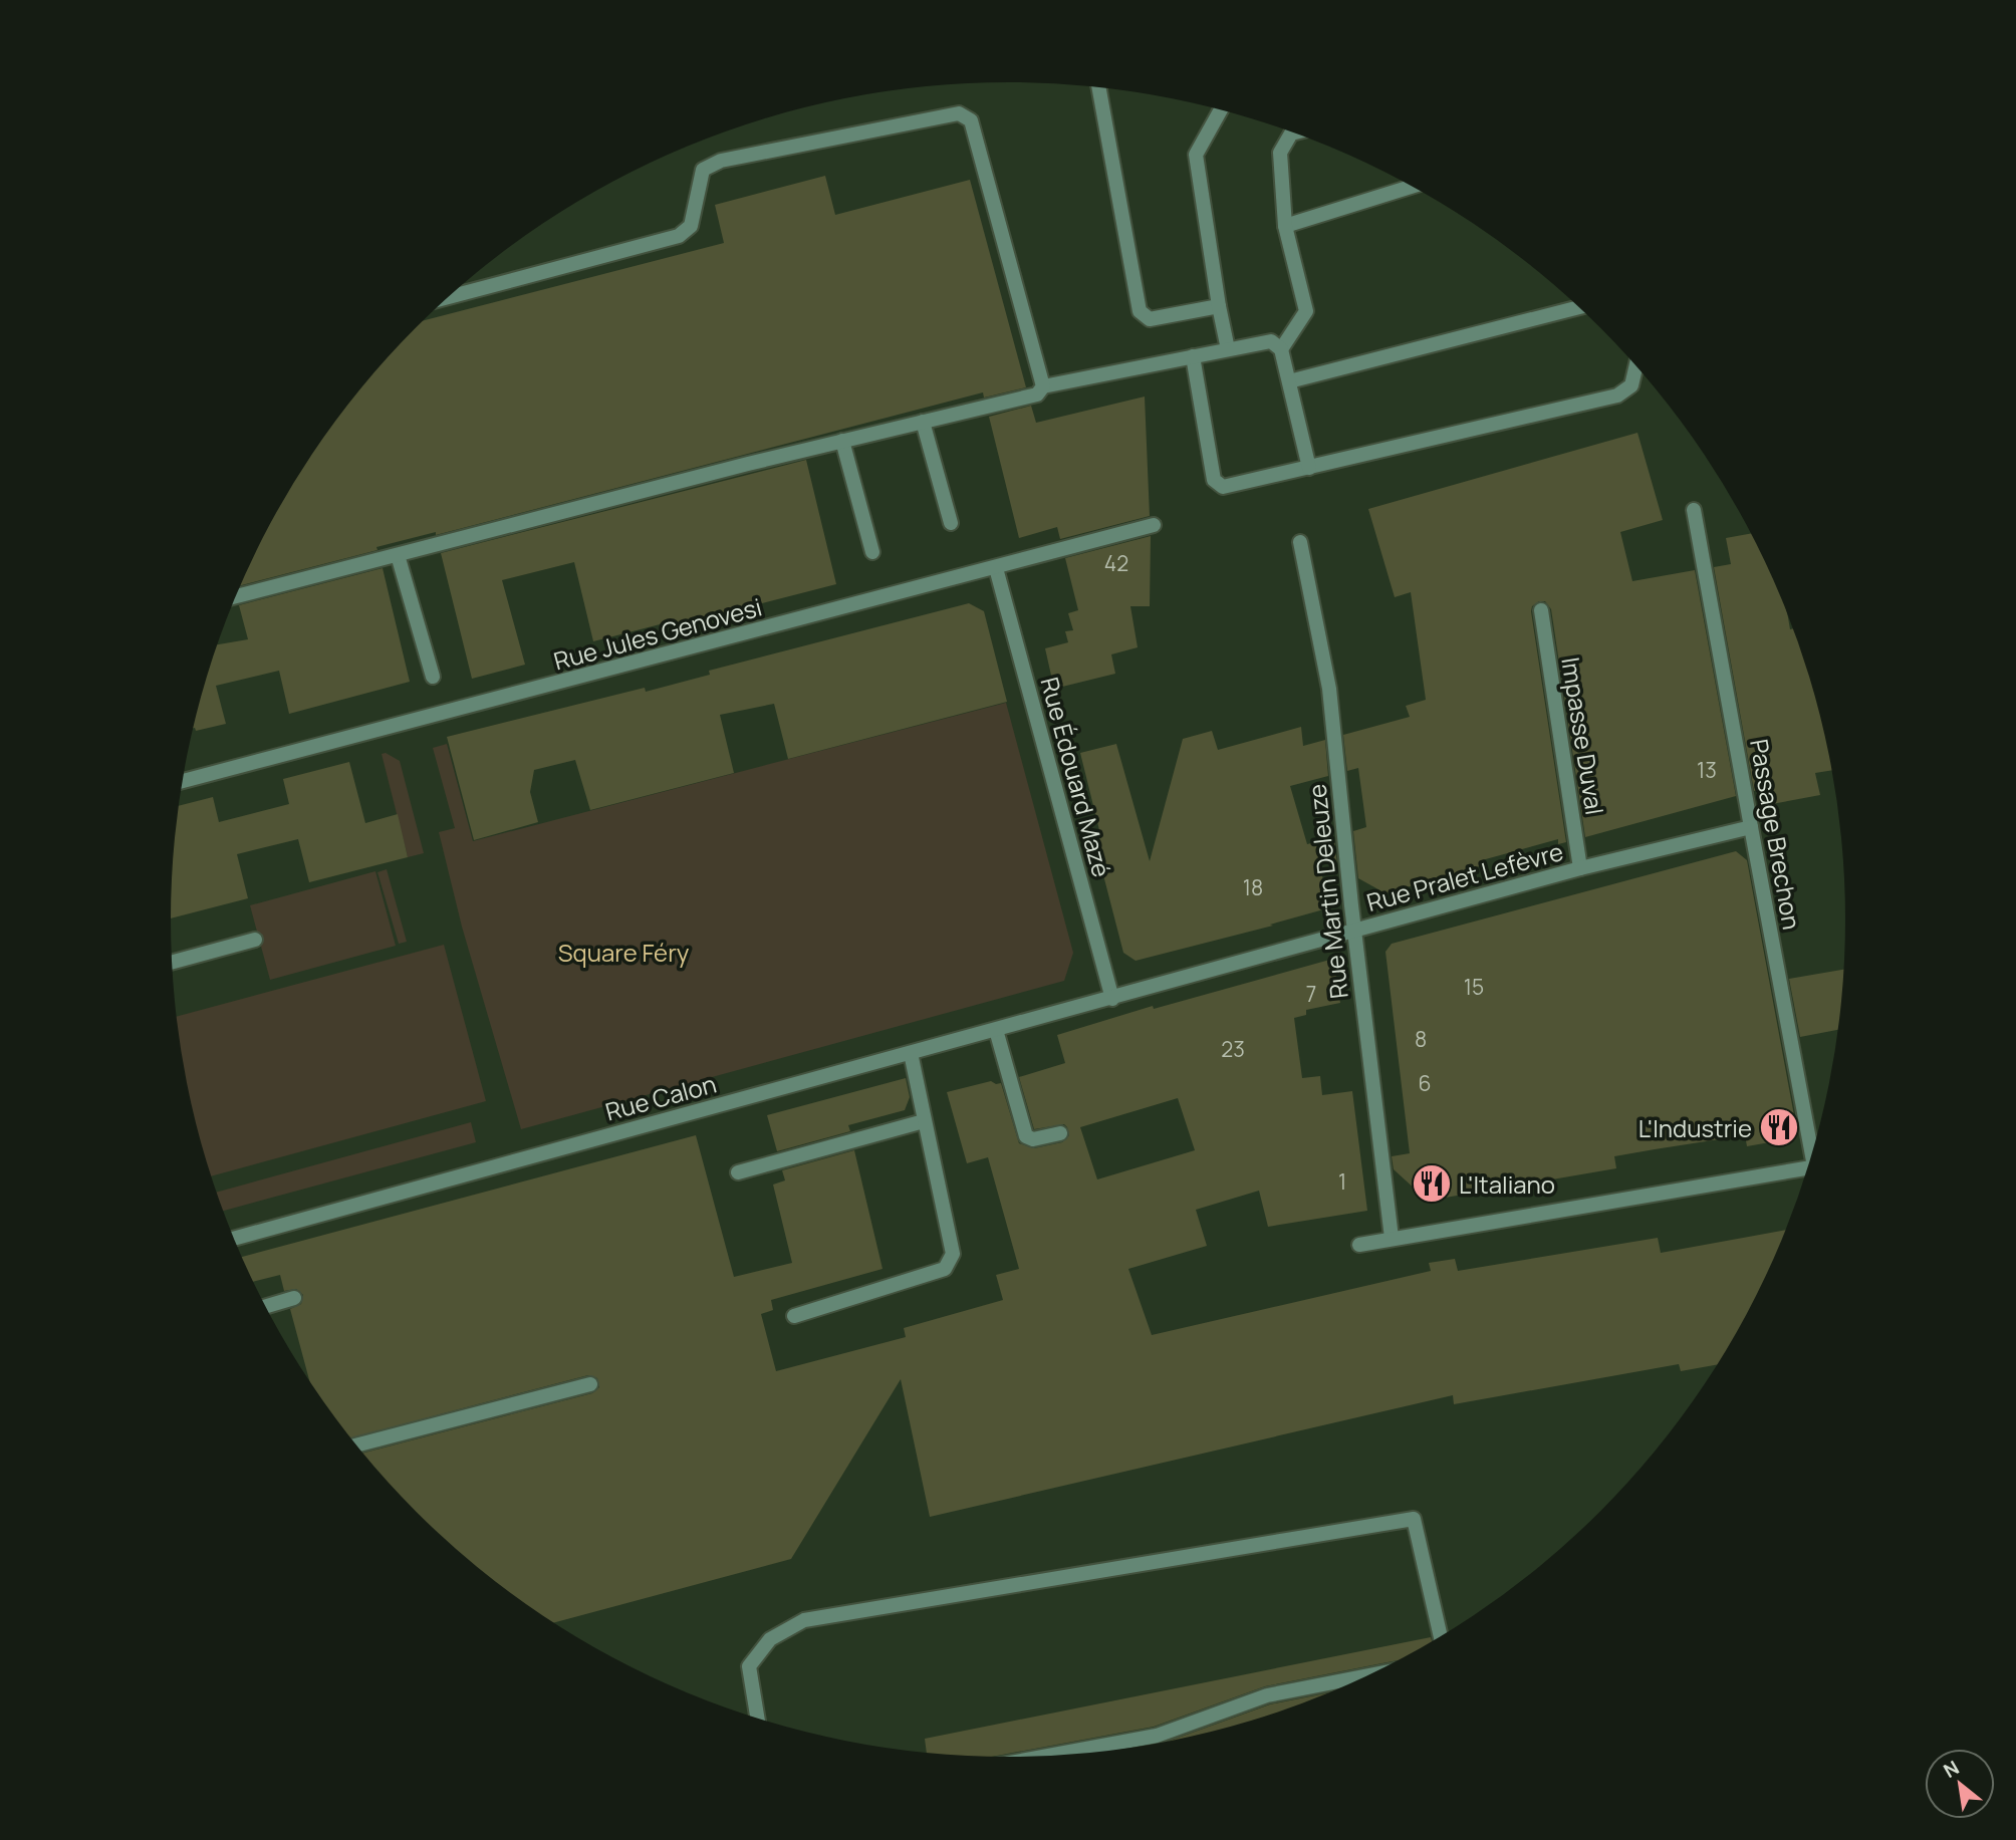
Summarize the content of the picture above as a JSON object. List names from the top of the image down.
{
  "streets": {
    "street": [
      "Rue Jules Genovesi",
      "Impasse Duval",
      "Rue Édouard Mazé",
      "Passage Brechon",
      "Rue Pralet Lefèvre",
      "Rue Martin Deleuze",
      "Rue Calon"
    ]
  },
  "crossings": [
    ["Rue Jules Genovesi", "Rue Édouard Mazé"],
    ["Impasse Duval", "Rue Pralet Lefèvre"],
    ["Rue Édouard Mazé", "Rue Pralet Lefèvre"],
    ["Rue Édouard Mazé", "Rue Calon"],
    ["Passage Brechon", "Rue Pralet Lefèvre"],
    ["Rue Pralet Lefèvre", "Rue Martin Deleuze"],
    ["Rue Pralet Lefèvre", "Rue Calon"]
  ],
  "parks": ["Square Féry"],
  "places": {
    "restaurant": ["L'Industrie", "L'Italiano"]
  },
  "house_numbers": [
    "42",
    "13",
    "18",
    "15",
    "7",
    "8",
    "23",
    "6",
    "1"
  ],
  "north": "top left"
}
